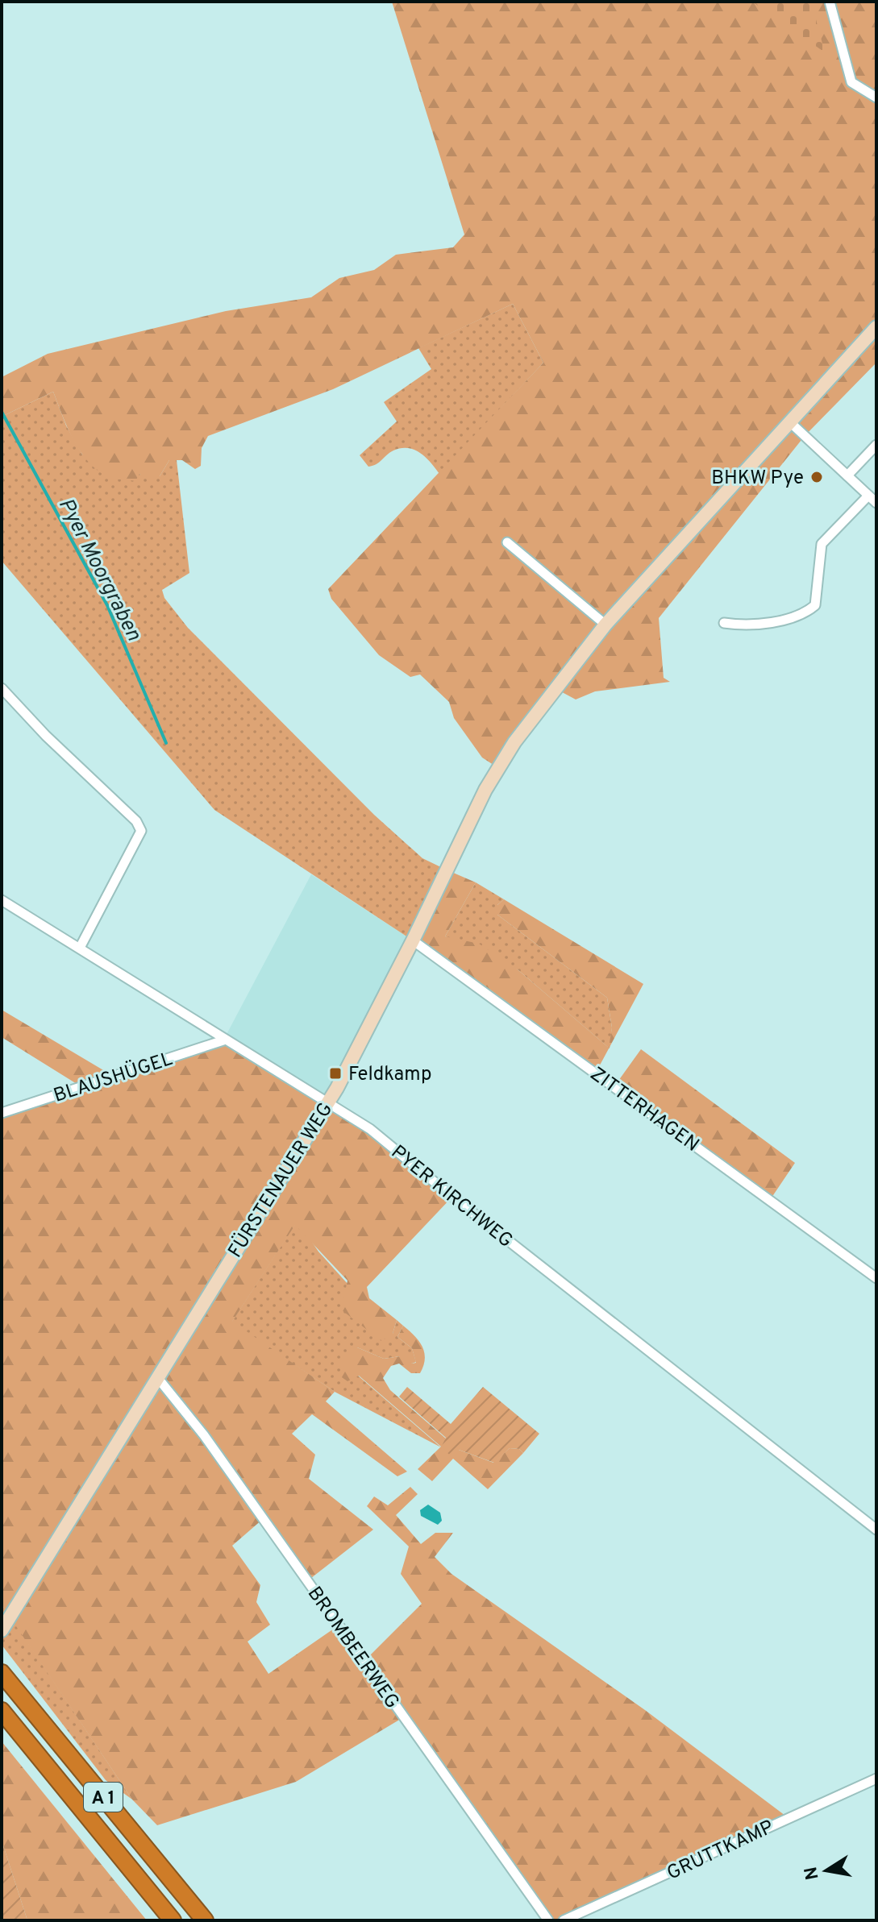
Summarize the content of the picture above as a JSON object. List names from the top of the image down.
{
  "streets": {
    "highway": ["A 1"],
    "street": [
      "BLAUSHÜGEL",
      "ZITTERHAGEN",
      "FÜRSTENAUER WEG",
      "PYER KIRCHWEG",
      "BROMBEERWEG",
      "GRUTTKAMP"
    ]
  },
  "crossings": [
    ["BLAUSHÜGEL", "PYER KIRCHWEG"],
    ["ZITTERHAGEN", "FÜRSTENAUER WEG"],
    ["FÜRSTENAUER WEG", "PYER KIRCHWEG"],
    ["FÜRSTENAUER WEG", "BROMBEERWEG"]
  ],
  "water": ["Pyer Moorgraben"],
  "places": {
    "other": ["BHKW Pye"],
    "transit": ["Feldkamp"]
  },
  "north": "left"
}
